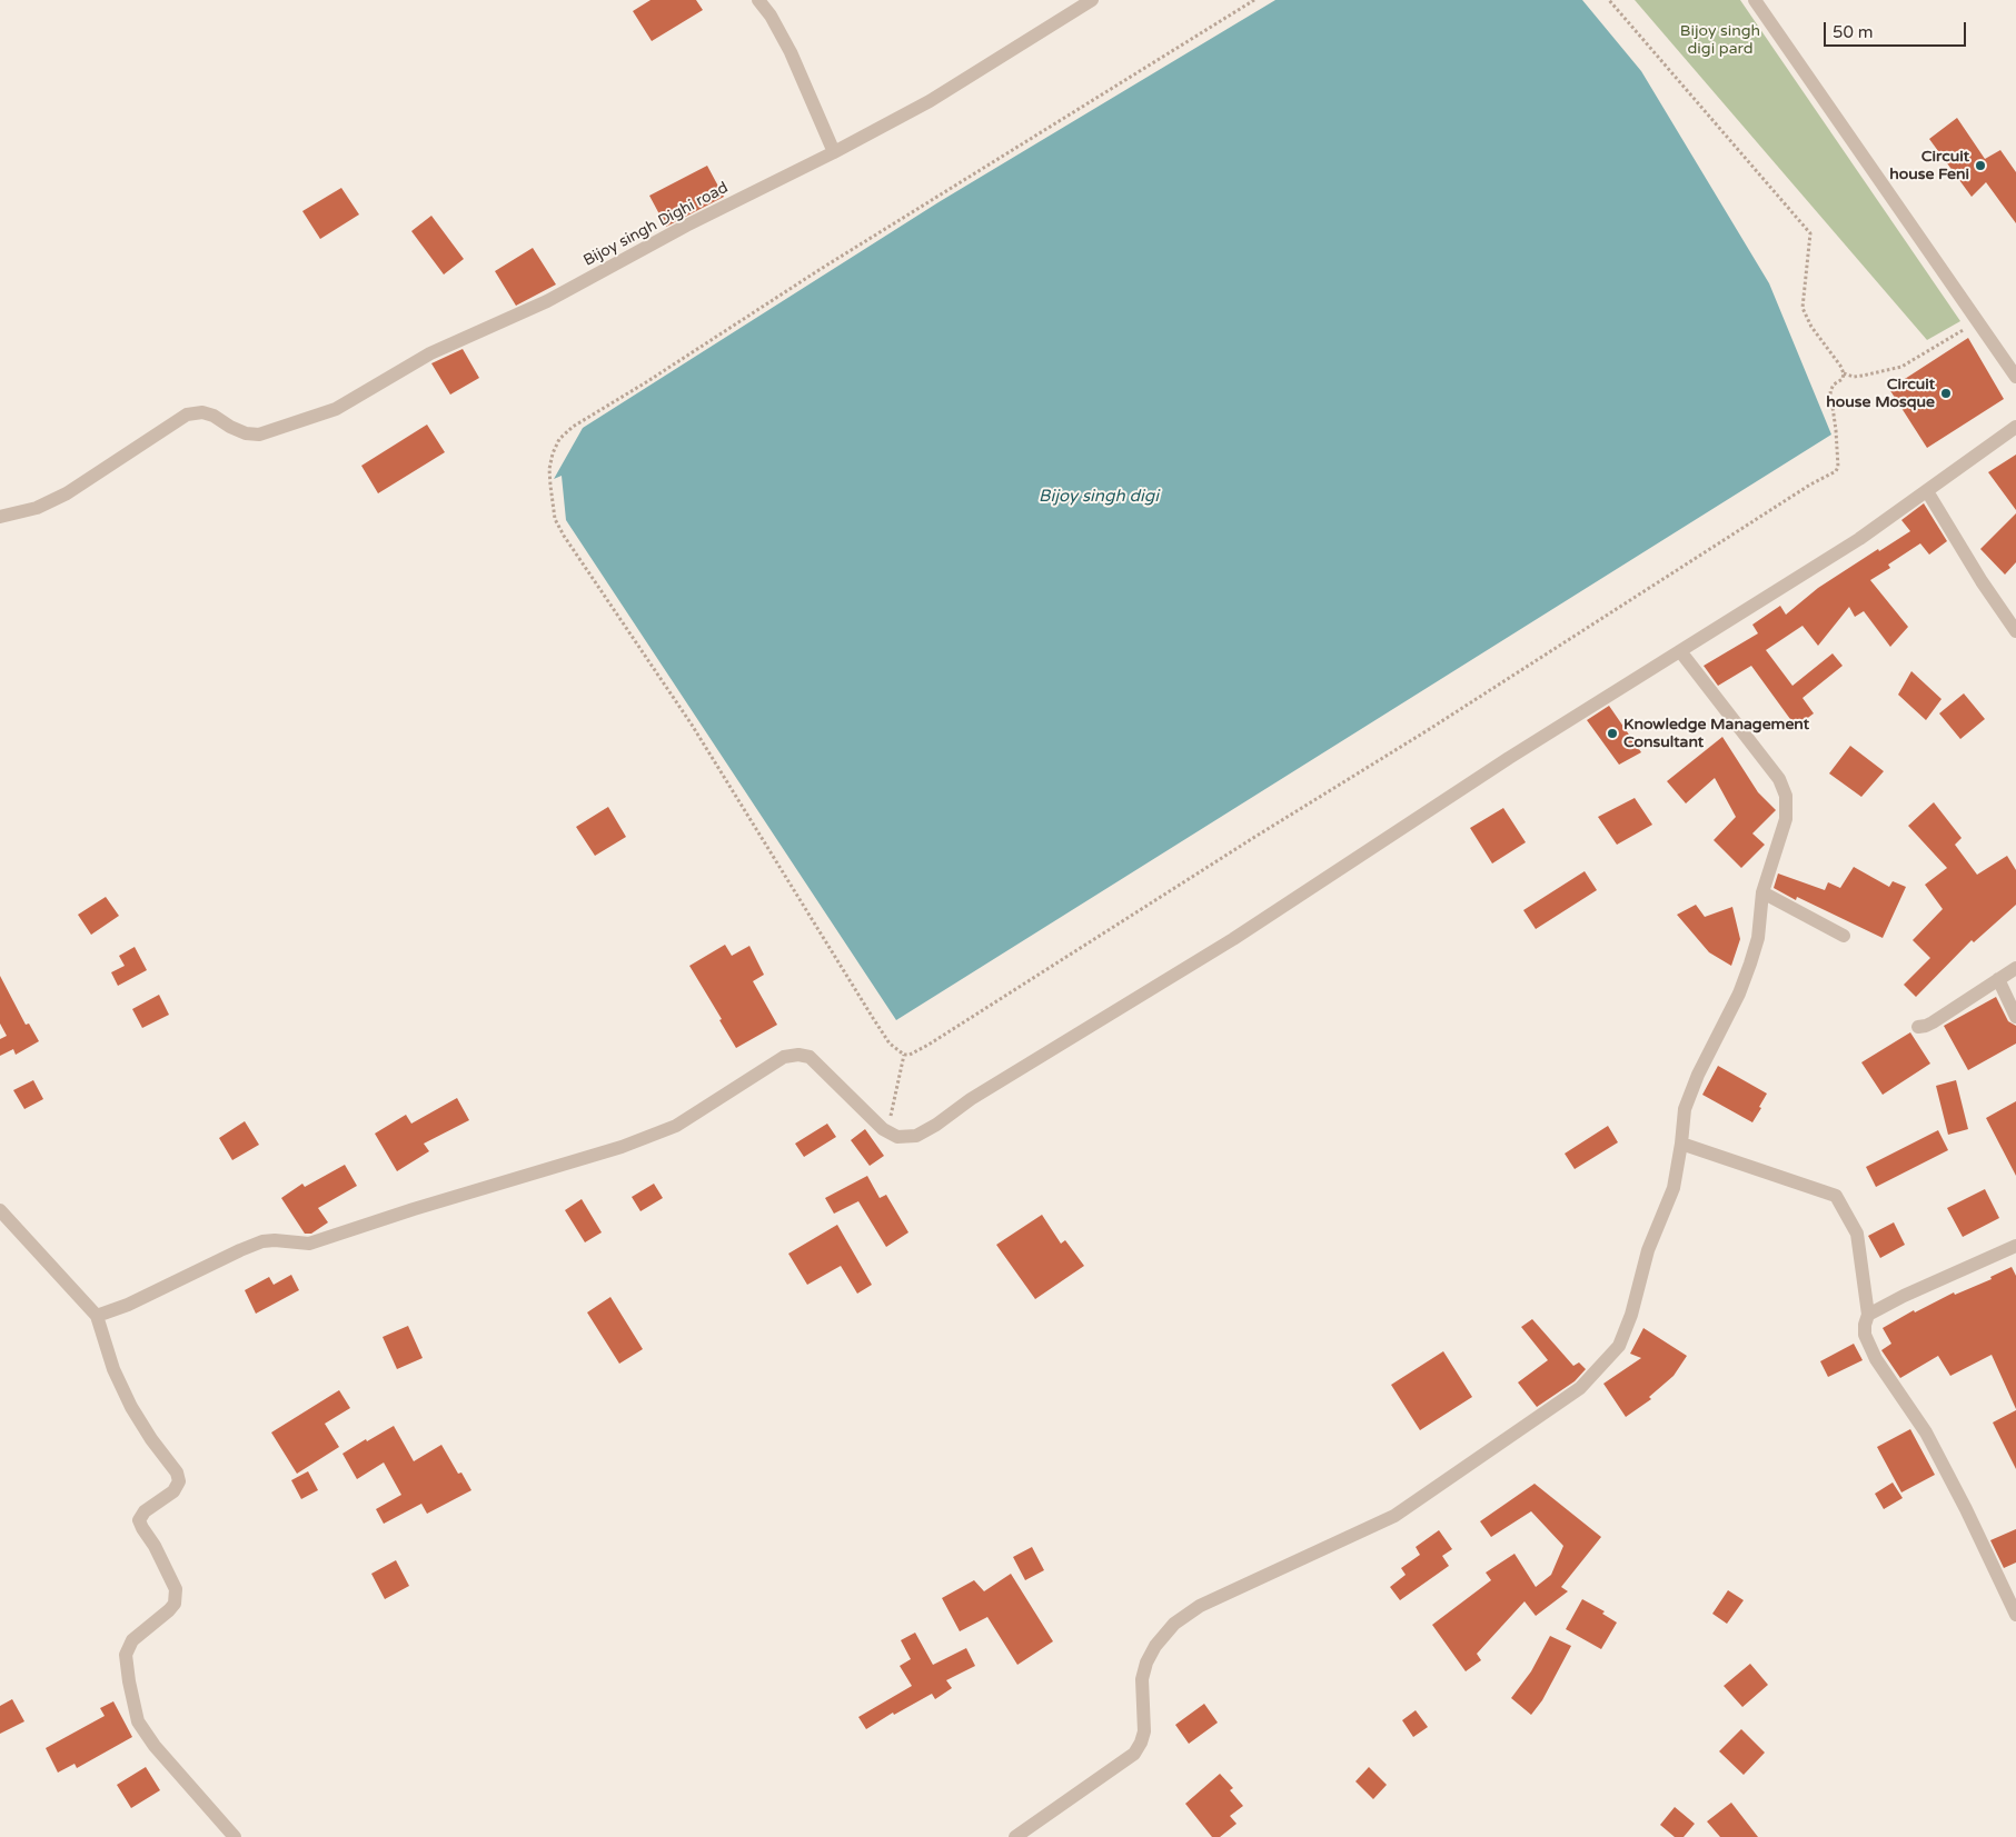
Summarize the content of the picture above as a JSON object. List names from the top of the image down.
{
  "streets": {
    "street": ["Bijoy singh Dighi road"]
  },
  "water": ["Bijoy singh digi"],
  "parks": ["Bijoy singh digi pard"],
  "places": ["Circuit house Feni", "Circuit house Mosque", "Knowledge Management Consultant"],
  "scale_bar": "50 m"
}
